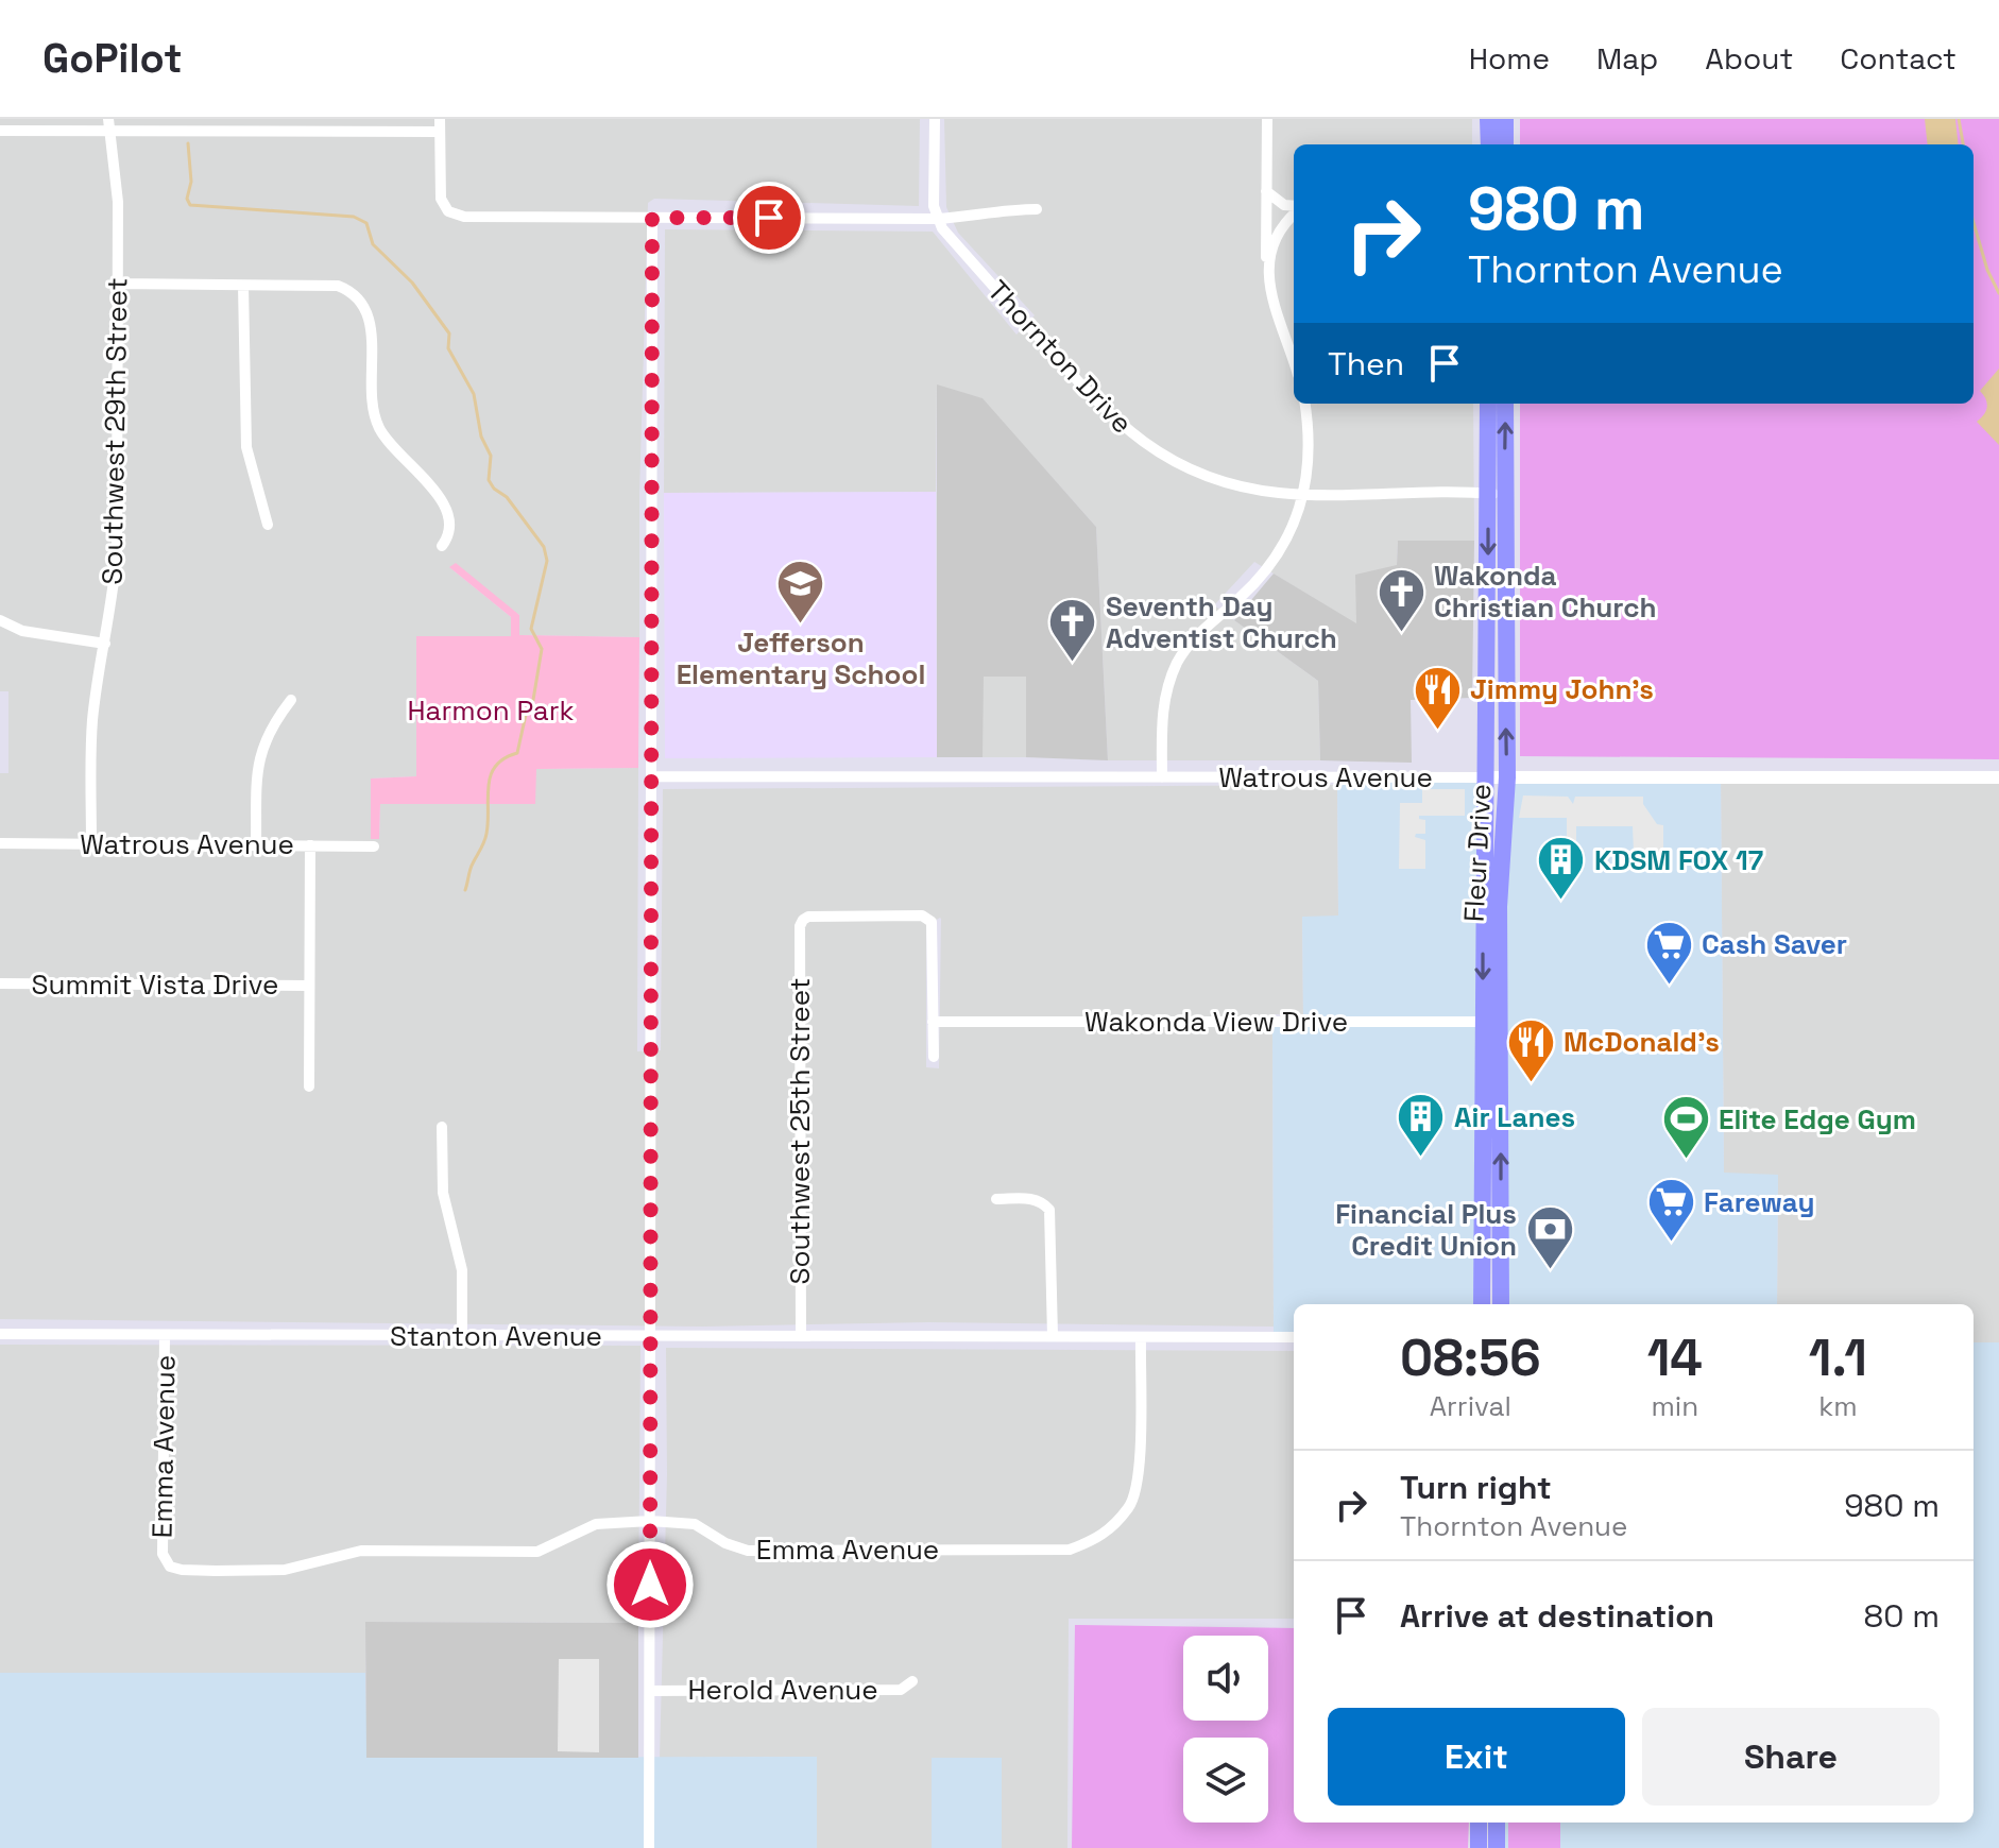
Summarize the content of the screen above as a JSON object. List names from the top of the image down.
{
  "streets": {
    "main road": ["Fleur Drive"],
    "street": [
      "Thornton Drive",
      "Southwest 29th Street",
      "Watrous Avenue",
      "Summit Vista Drive",
      "Wakonda View Drive",
      "Southwest 25th Street",
      "Stanton Avenue",
      "Emma Avenue",
      "Herold Avenue"
    ]
  },
  "crossings": [
    ["Thornton Drive", "Fleur Drive"],
    ["Southwest 29th Street", "Watrous Avenue"],
    ["Watrous Avenue", "Fleur Drive"],
    ["Fleur Drive", "Wakonda View Drive"],
    ["Wakonda View Drive", "Southwest 25th Street"],
    ["Southwest 25th Street", "Stanton Avenue"],
    ["Stanton Avenue", "Emma Avenue"]
  ],
  "parks": ["Harmon Park"],
  "places": {
    "school or university": ["Jefferson Elementary School"],
    "church": ["Wakonda Christian Church", "Seventh Day Adventist Church"],
    "restaurant": ["Jimmy John's", "McDonald's"],
    "building": ["KDSM FOX 17", "Air Lanes"],
    "supermarket": ["Cash Saver", "Fareway"],
    "sports": ["Elite Edge Gym"],
    "bank": ["Financial Plus Credit Union"]
  },
  "page": {
    "header": "GoPilot",
    "nav": [
      "Home",
      "Map",
      "About",
      "Contact"
    ],
    "turn": ["980 m", "Thornton Avenue"],
    "then": "Then",
    "eta": [
      "08:56",
      "Arrival",
      "14",
      "min",
      "1.1",
      "km"
    ],
    "list": [
      {
        "name": "Turn right",
        "note": "Thornton Avenue",
        "value": "980 m"
      },
      {
        "name": "Arrive at destination",
        "value": "80 m"
      }
    ],
    "buttons": ["Exit", "Share"]
  }
}
